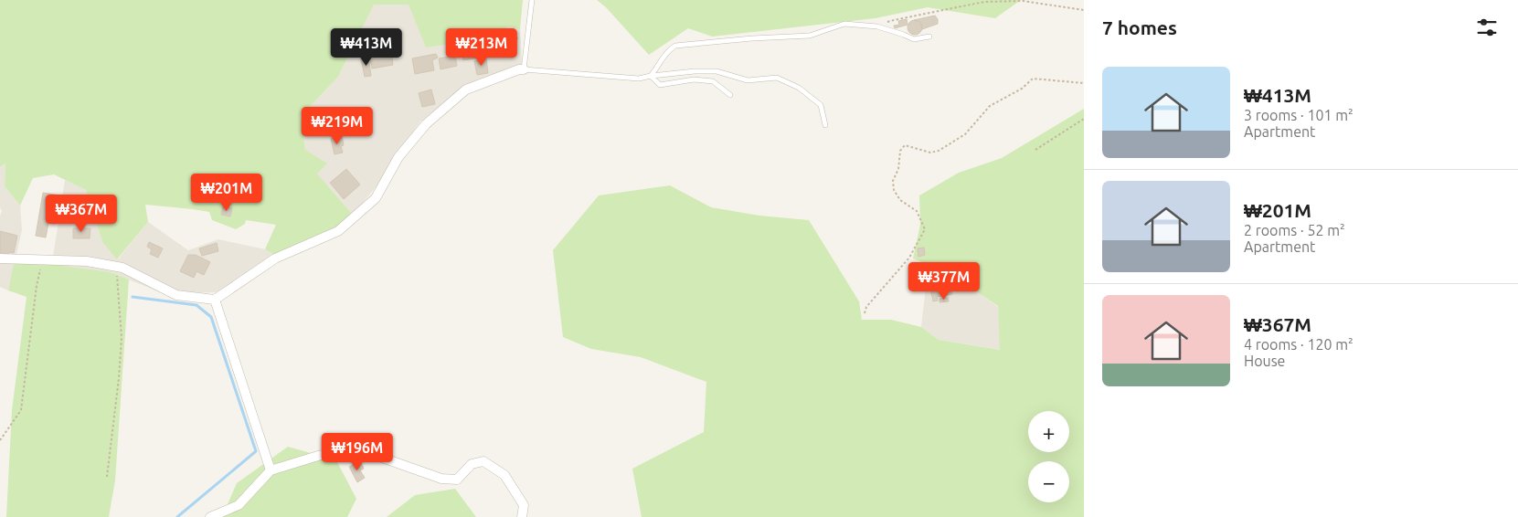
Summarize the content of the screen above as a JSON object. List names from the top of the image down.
{
  "page": {
    "heading": "7 homes",
    "price": [
      "₩413M",
      "₩213M",
      "₩219M",
      "₩201M",
      "₩367M",
      "₩377M",
      "₩196M"
    ],
    "list": [
      {
        "name": "₩413M",
        "note": "3 rooms · 101 m² · Apartment"
      },
      {
        "name": "₩201M",
        "note": "2 rooms · 52 m² · Apartment"
      },
      {
        "name": "₩367M",
        "note": "4 rooms · 120 m² · House"
      }
    ],
    "map_buttons": ["+", "−"]
  }
}
